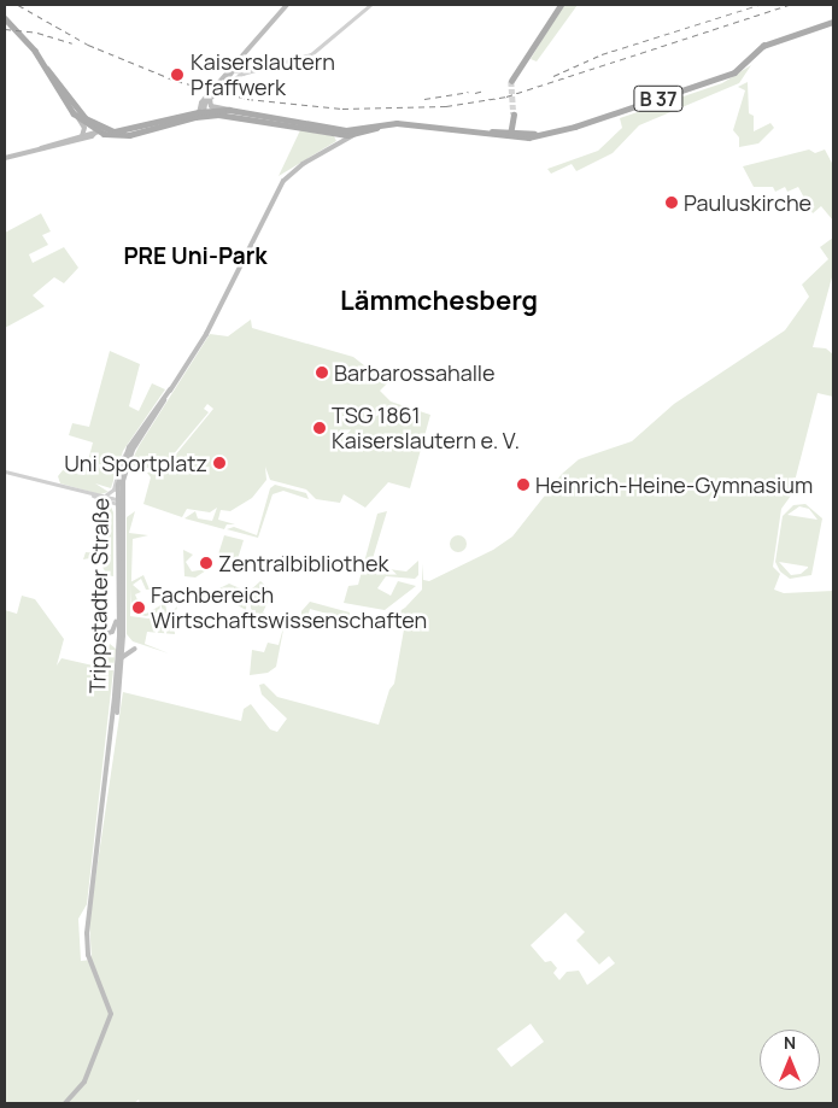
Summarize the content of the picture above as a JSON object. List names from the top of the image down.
{
  "streets": {
    "main road": ["B 37", "Trippstadter Straße"]
  },
  "crossings": [
    ["B 37", "Trippstadter Straße"]
  ],
  "districts": ["PRE Uni-Park", "Lämmchesberg"],
  "places": [
    "Kaiserslautern Pfaffwerk",
    "Pauluskirche",
    "Barbarossahalle",
    "TSG 1861 Kaiserslautern e. V.",
    "Uni Sportplatz",
    "Heinrich-Heine-Gymnasium",
    "Zentralbibliothek",
    "Fachbereich Wirtschaftswissenschaften"
  ],
  "north": "top"
}
